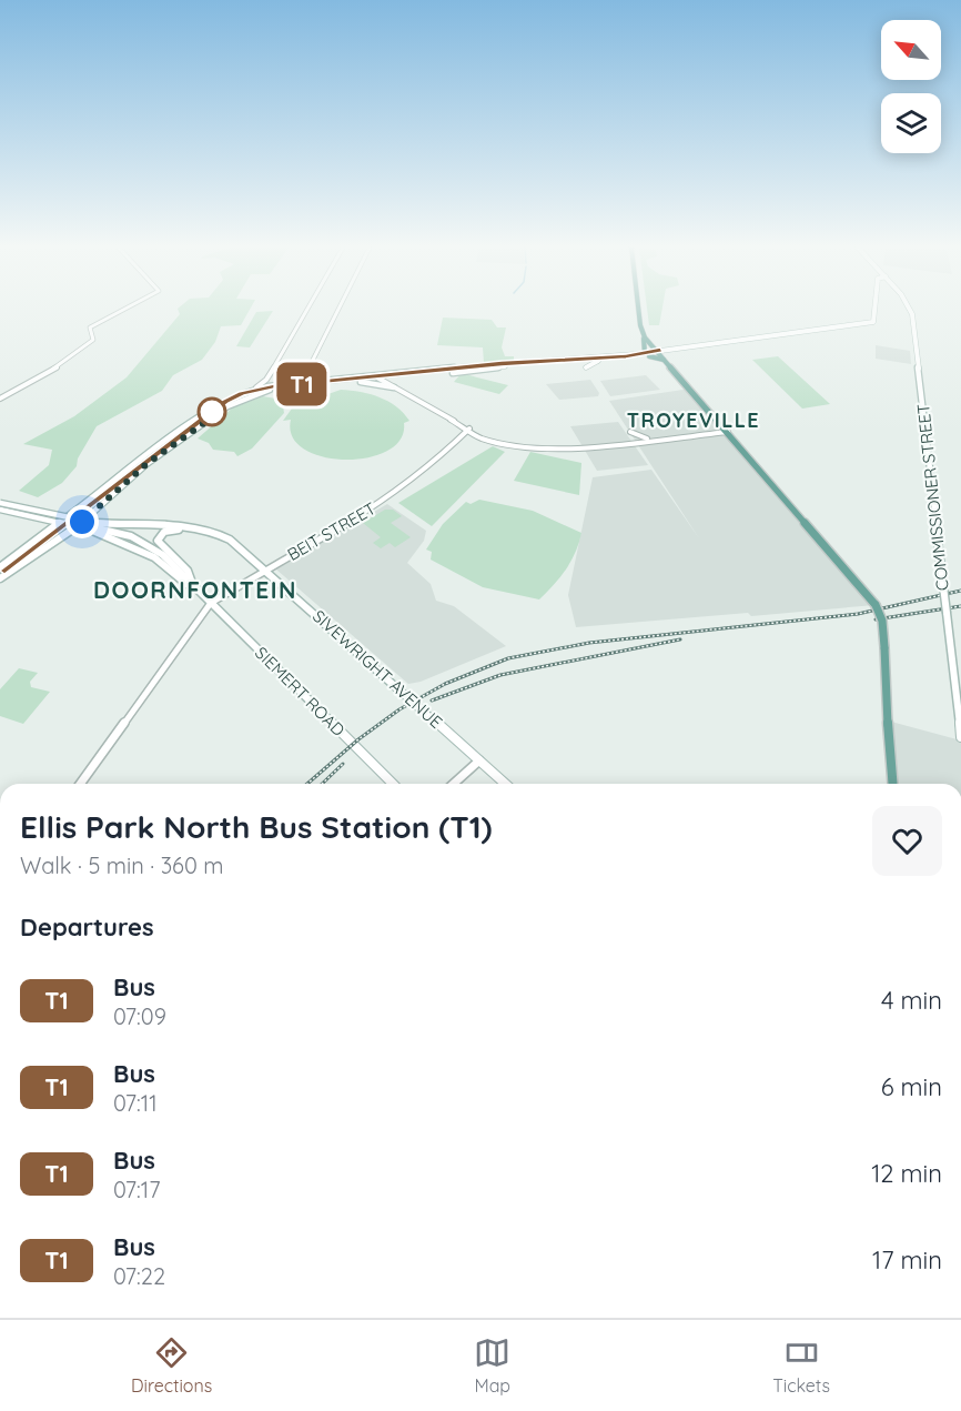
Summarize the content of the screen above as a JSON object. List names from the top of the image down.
{
  "streets": {
    "main road": ["COMMISSIONER STREET", "SIVEWRIGHT AVENUE", "SIEMERT ROAD"],
    "street": ["BEIT STREET"]
  },
  "crossings": [
    ["BEIT STREET", "SIVEWRIGHT AVENUE"],
    ["BEIT STREET", "SIEMERT ROAD"]
  ],
  "districts": ["TROYEVILLE", "DOORNFONTEIN"],
  "lines": ["bus line T1"],
  "north": "top left",
  "page": {
    "on_map": "T1",
    "heading": [
      ["Ellis Park North Bus Station (T1)", "Walk · 5 min · 360 m"],
      "Departures"
    ],
    "list": [
      {
        "mark": "T1",
        "name": "Bus",
        "note": "07:09",
        "value": "4 min"
      },
      {
        "mark": "T1",
        "name": "Bus",
        "note": "07:11",
        "value": "6 min"
      },
      {
        "mark": "T1",
        "name": "Bus",
        "note": "07:17",
        "value": "12 min"
      },
      {
        "mark": "T1",
        "name": "Bus",
        "note": "07:22",
        "value": "17 min"
      }
    ],
    "tabs": ["Directions", "Map", "Tickets"]
  }
}
